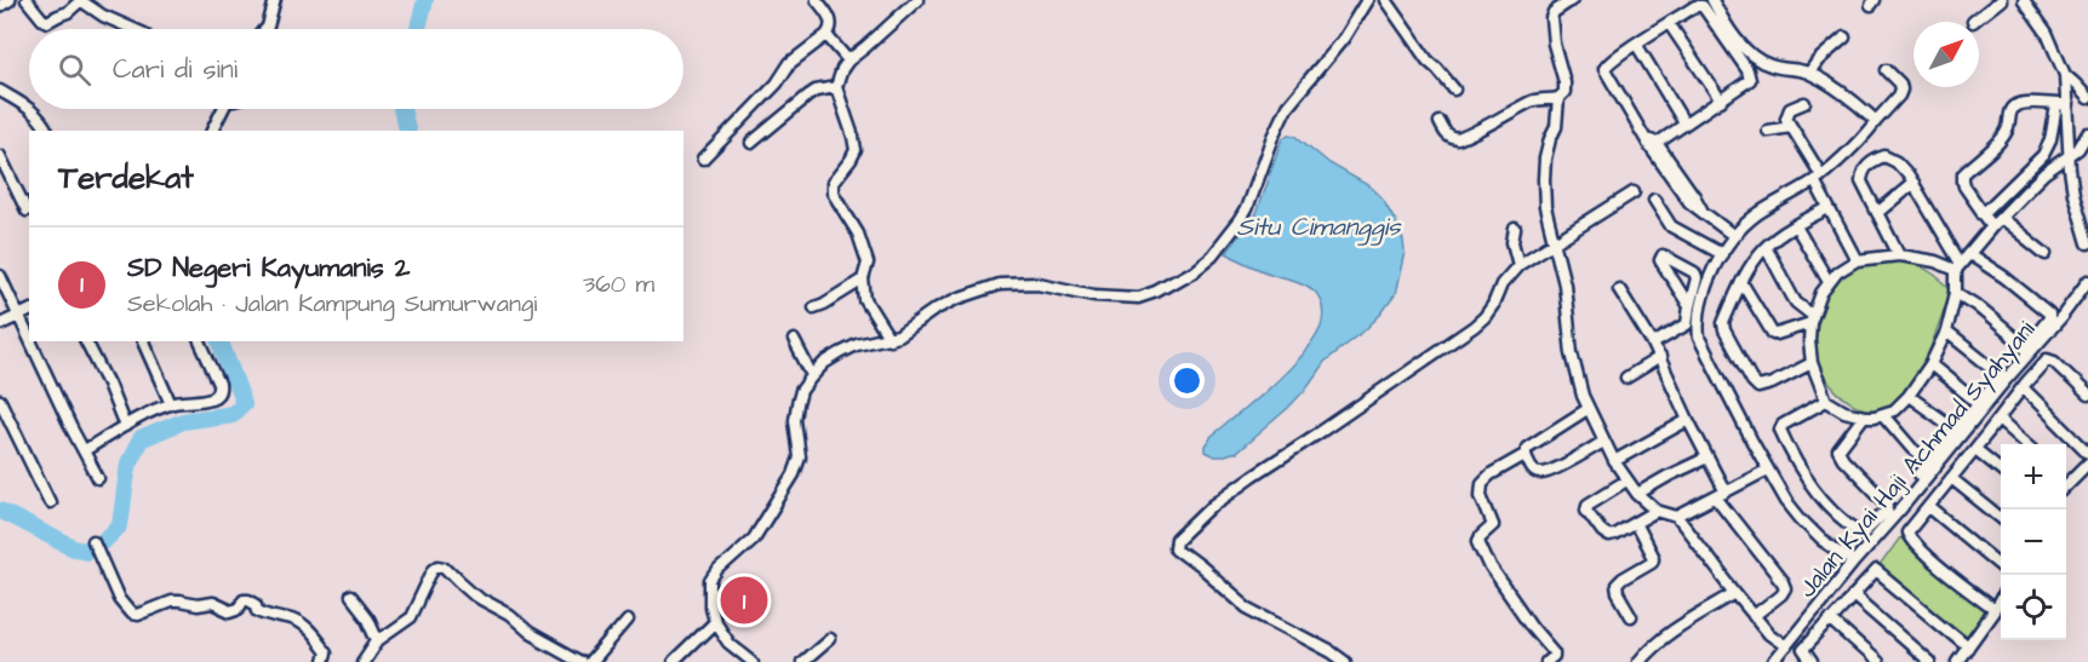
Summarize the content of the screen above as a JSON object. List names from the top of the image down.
{
  "streets": {
    "street": ["Jalan Kyai Haji Achmad Syahyani"]
  },
  "water": ["Situ Cimanggis"],
  "north": "top right",
  "page": {
    "search": "Cari di sini",
    "heading": "Terdekat",
    "list": [
      {
        "mark": "1",
        "name": "SD Negeri Kayumanis 2",
        "note": "Sekolah · Jalan Kampung Sumurwangi",
        "value": "360 m"
      }
    ],
    "map_buttons": ["+", "−"],
    "pins": "1"
  }
}
